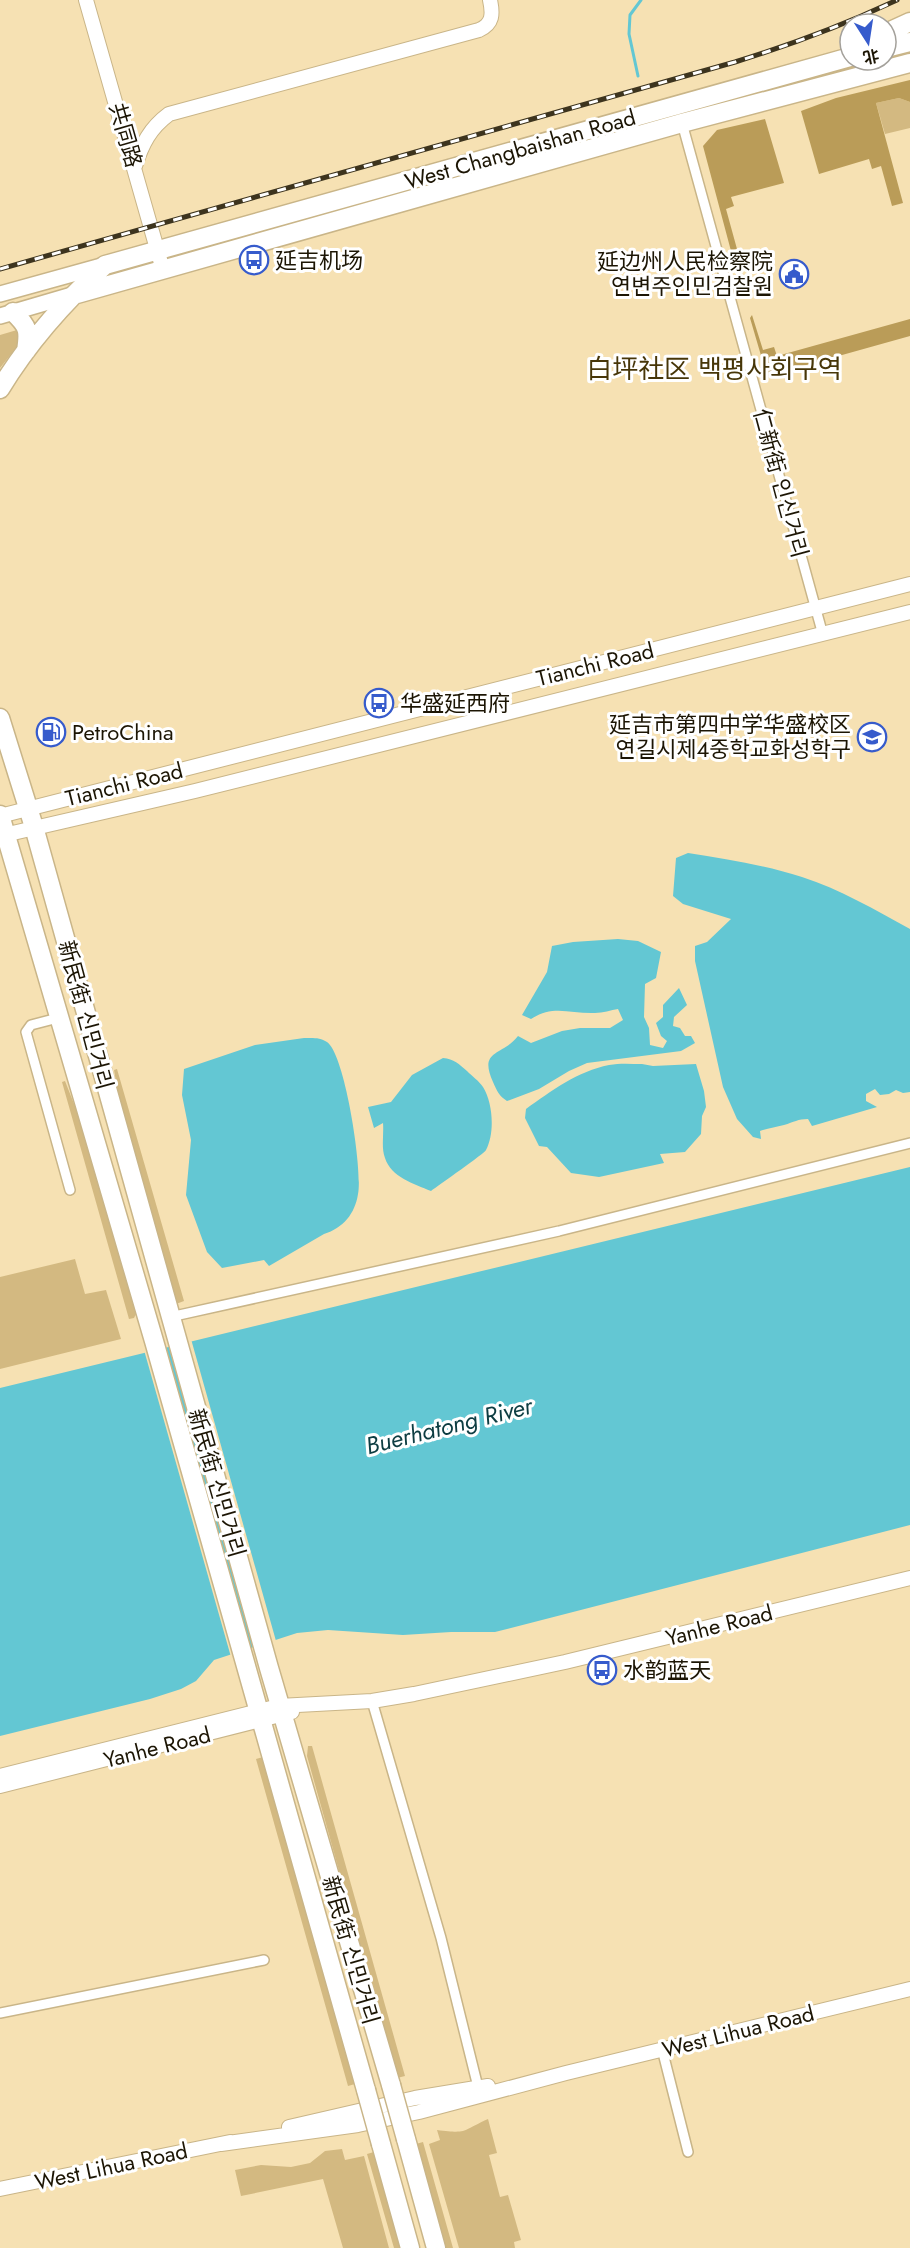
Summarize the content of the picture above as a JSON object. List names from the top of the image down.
{
  "streets": {
    "highway": ["West Changbaishan Road", "新民街 신민거리"],
    "main road": [
      "共同路",
      "Tianchi Road",
      "Yanhe Road",
      "West Lihua Road"
    ],
    "street": ["仁新街 인신거리"]
  },
  "crossings": [
    ["共同路", "West Changbaishan Road"],
    ["West Changbaishan Road", "仁新街 인신거리"],
    ["仁新街 인신거리", "Tianchi Road"],
    ["Tianchi Road", "新民街 신민거리"],
    ["新民街 신민거리", "Yanhe Road"]
  ],
  "districts": ["白坪社区 백평사회구역"],
  "water": ["Buerhatong River"],
  "places": {
    "bus stop": ["延吉机场", "华盛延西府", "水韵蓝天"],
    "public building": ["延边州人民检察院 연변주인민검찰원"],
    "fuel station": ["PetroChina"],
    "school or university": ["延吉市第四中学华盛校区 연길시제4중학교화성학구"]
  },
  "north": "bottom"
}
